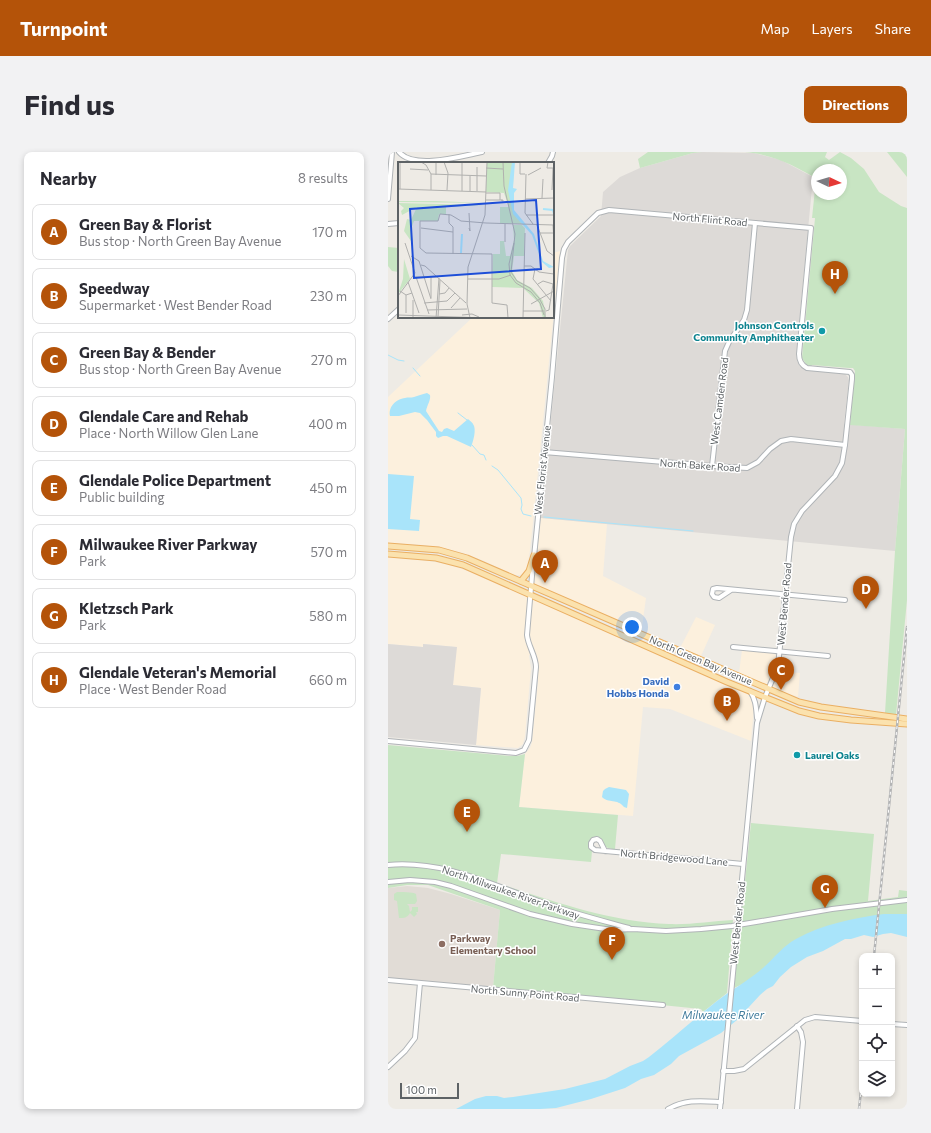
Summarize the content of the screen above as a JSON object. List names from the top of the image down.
{
  "streets": {
    "main road": ["North Green Bay Avenue"],
    "street": [
      "North Flint Road",
      "West Camden Road",
      "North Baker Road",
      "West Florist Avenue",
      "West Bender Road",
      "North Bridgewood Lane",
      "North Milwaukee River Parkway",
      "North Sunny Point Road"
    ]
  },
  "crossings": [
    ["North Flint Road", "West Camden Road"],
    ["North Flint Road", "West Florist Avenue"],
    ["North Flint Road", "West Bender Road"],
    ["West Camden Road", "North Baker Road"],
    ["North Baker Road", "West Florist Avenue"],
    ["North Baker Road", "West Bender Road"],
    ["West Florist Avenue", "North Green Bay Avenue"],
    ["West Bender Road", "North Green Bay Avenue"],
    ["West Bender Road", "North Bridgewood Lane"],
    ["West Bender Road", "North Milwaukee River Parkway"]
  ],
  "water": ["Milwaukee River"],
  "places": [
    "Johnson Controls Community Amphitheater",
    "David Hobbs Honda",
    "Laurel Oaks",
    "Parkway Elementary School"
  ],
  "scale_bar": "100 m",
  "north": "right",
  "page": {
    "header": "Turnpoint",
    "nav": ["Map", "Layers", "Share"],
    "buttons": "Directions",
    "title": "Find us",
    "heading": ["Nearby", "8 results"],
    "list": [
      {
        "mark": "A",
        "name": "Green Bay & Florist",
        "note": "Bus stop · North Green Bay Avenue",
        "value": "170 m"
      },
      {
        "mark": "B",
        "name": "Speedway",
        "note": "Supermarket · West Bender Road",
        "value": "230 m"
      },
      {
        "mark": "C",
        "name": "Green Bay & Bender",
        "note": "Bus stop · North Green Bay Avenue",
        "value": "270 m"
      },
      {
        "mark": "D",
        "name": "Glendale Care and Rehab",
        "note": "Place · North Willow Glen Lane",
        "value": "400 m"
      },
      {
        "mark": "E",
        "name": "Glendale Police Department",
        "note": "Public building",
        "value": "450 m"
      },
      {
        "mark": "F",
        "name": "Milwaukee River Parkway",
        "note": "Park",
        "value": "570 m"
      },
      {
        "mark": "G",
        "name": "Kletzsch Park",
        "note": "Park",
        "value": "580 m"
      },
      {
        "mark": "H",
        "name": "Glendale Veteran's Memorial",
        "note": "Place · West Bender Road",
        "value": "660 m"
      }
    ],
    "pins": [
      "H",
      "A",
      "D",
      "C",
      "B",
      "E",
      "G",
      "F"
    ],
    "map_buttons": ["+", "−"],
    "scale": "100 m"
  }
}
